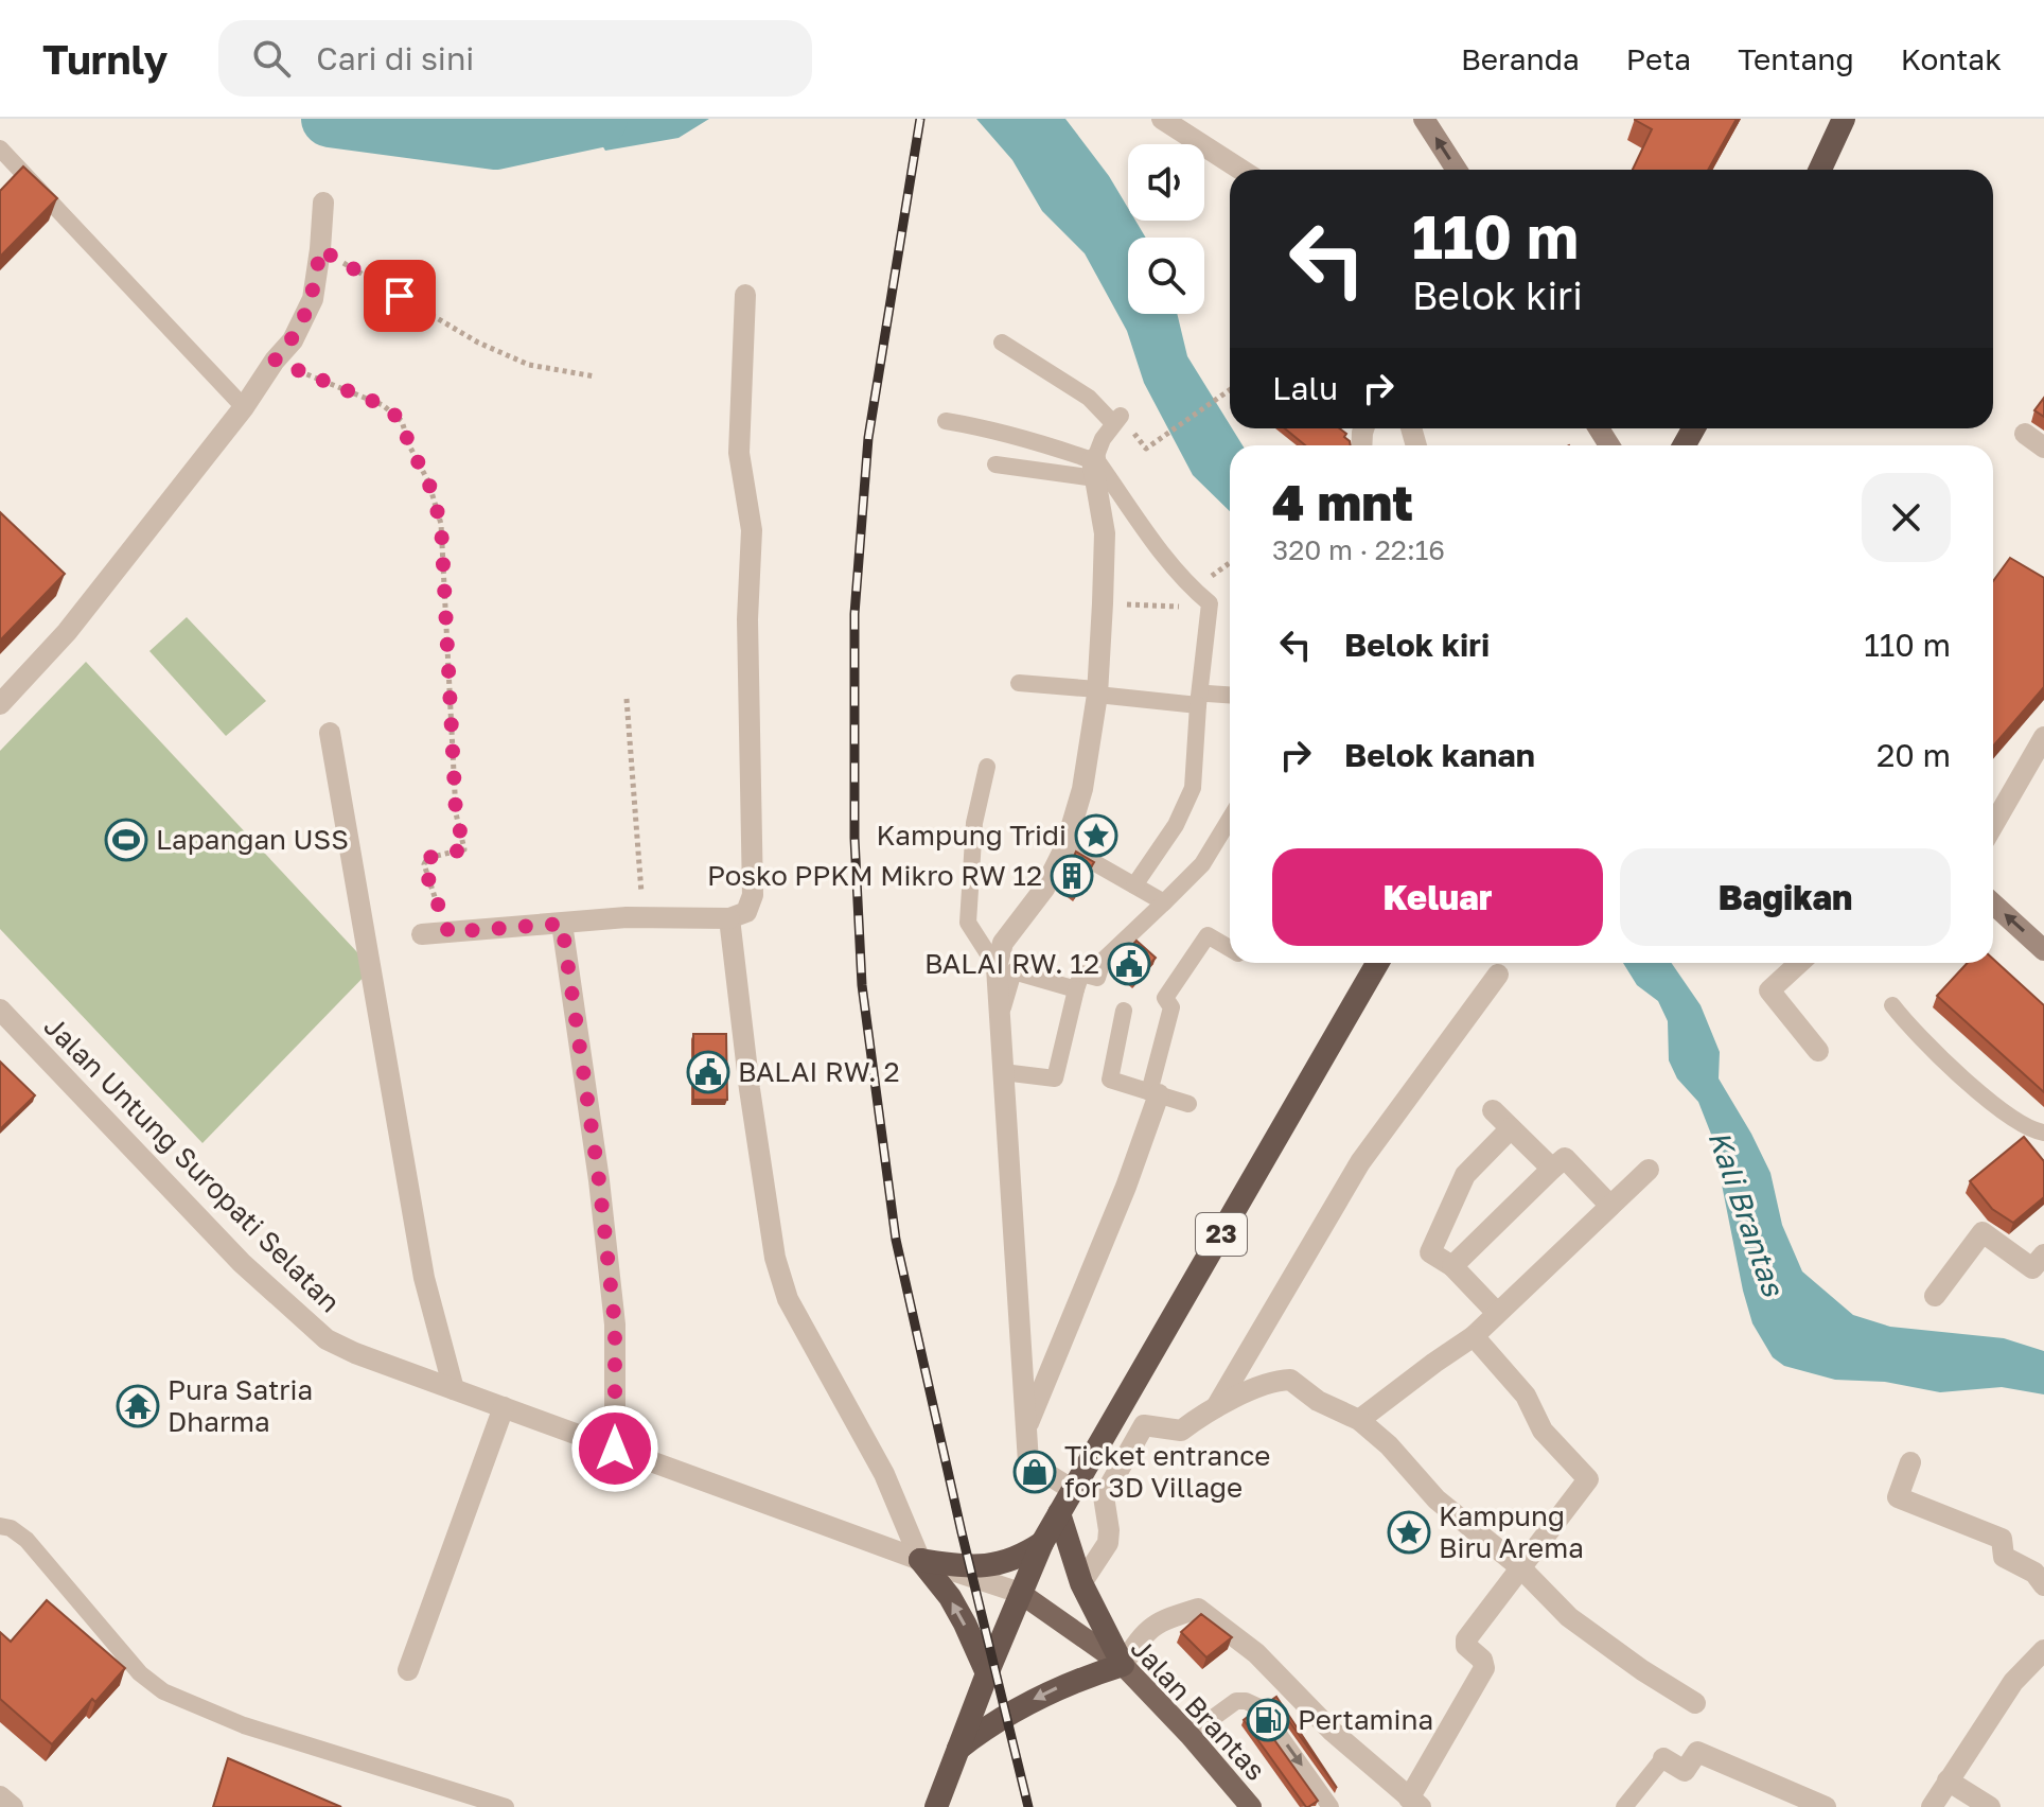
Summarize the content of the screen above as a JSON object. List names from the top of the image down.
{
  "streets": {
    "highway": ["23"],
    "main road": ["Jalan Brantas"],
    "street": ["Jalan Untung Suropati Selatan"]
  },
  "crossings": [
    ["Jalan Untung Suropati Selatan", "23"],
    ["Jalan Untung Suropati Selatan", "Jalan Brantas"],
    ["23", "Jalan Brantas"]
  ],
  "water": ["Kali Brantas"],
  "places": {
    "place": ["Kampung Tridi", "Kampung Biru Arema"],
    "sports": ["Lapangan USS"],
    "building": ["Posko PPKM Mikro RW 12"],
    "public building": ["BALAI RW. 12", "BALAI RW. 2"],
    "temple": ["Pura Satria Dharma"],
    "shop": ["Ticket entrance for 3D Village"],
    "fuel station": ["Pertamina"]
  },
  "page": {
    "header": "Turnly",
    "search": "Cari di sini",
    "nav": [
      "Beranda",
      "Peta",
      "Tentang",
      "Kontak"
    ],
    "turn": ["110 m", "Belok kiri"],
    "then": "Lalu",
    "heading": ["4 mnt", "320 m · 22:16"],
    "list": [
      {
        "name": "Belok kiri",
        "value": "110 m"
      },
      {
        "name": "Belok kanan",
        "value": "20 m"
      }
    ],
    "buttons": ["Keluar", "Bagikan"]
  }
}
